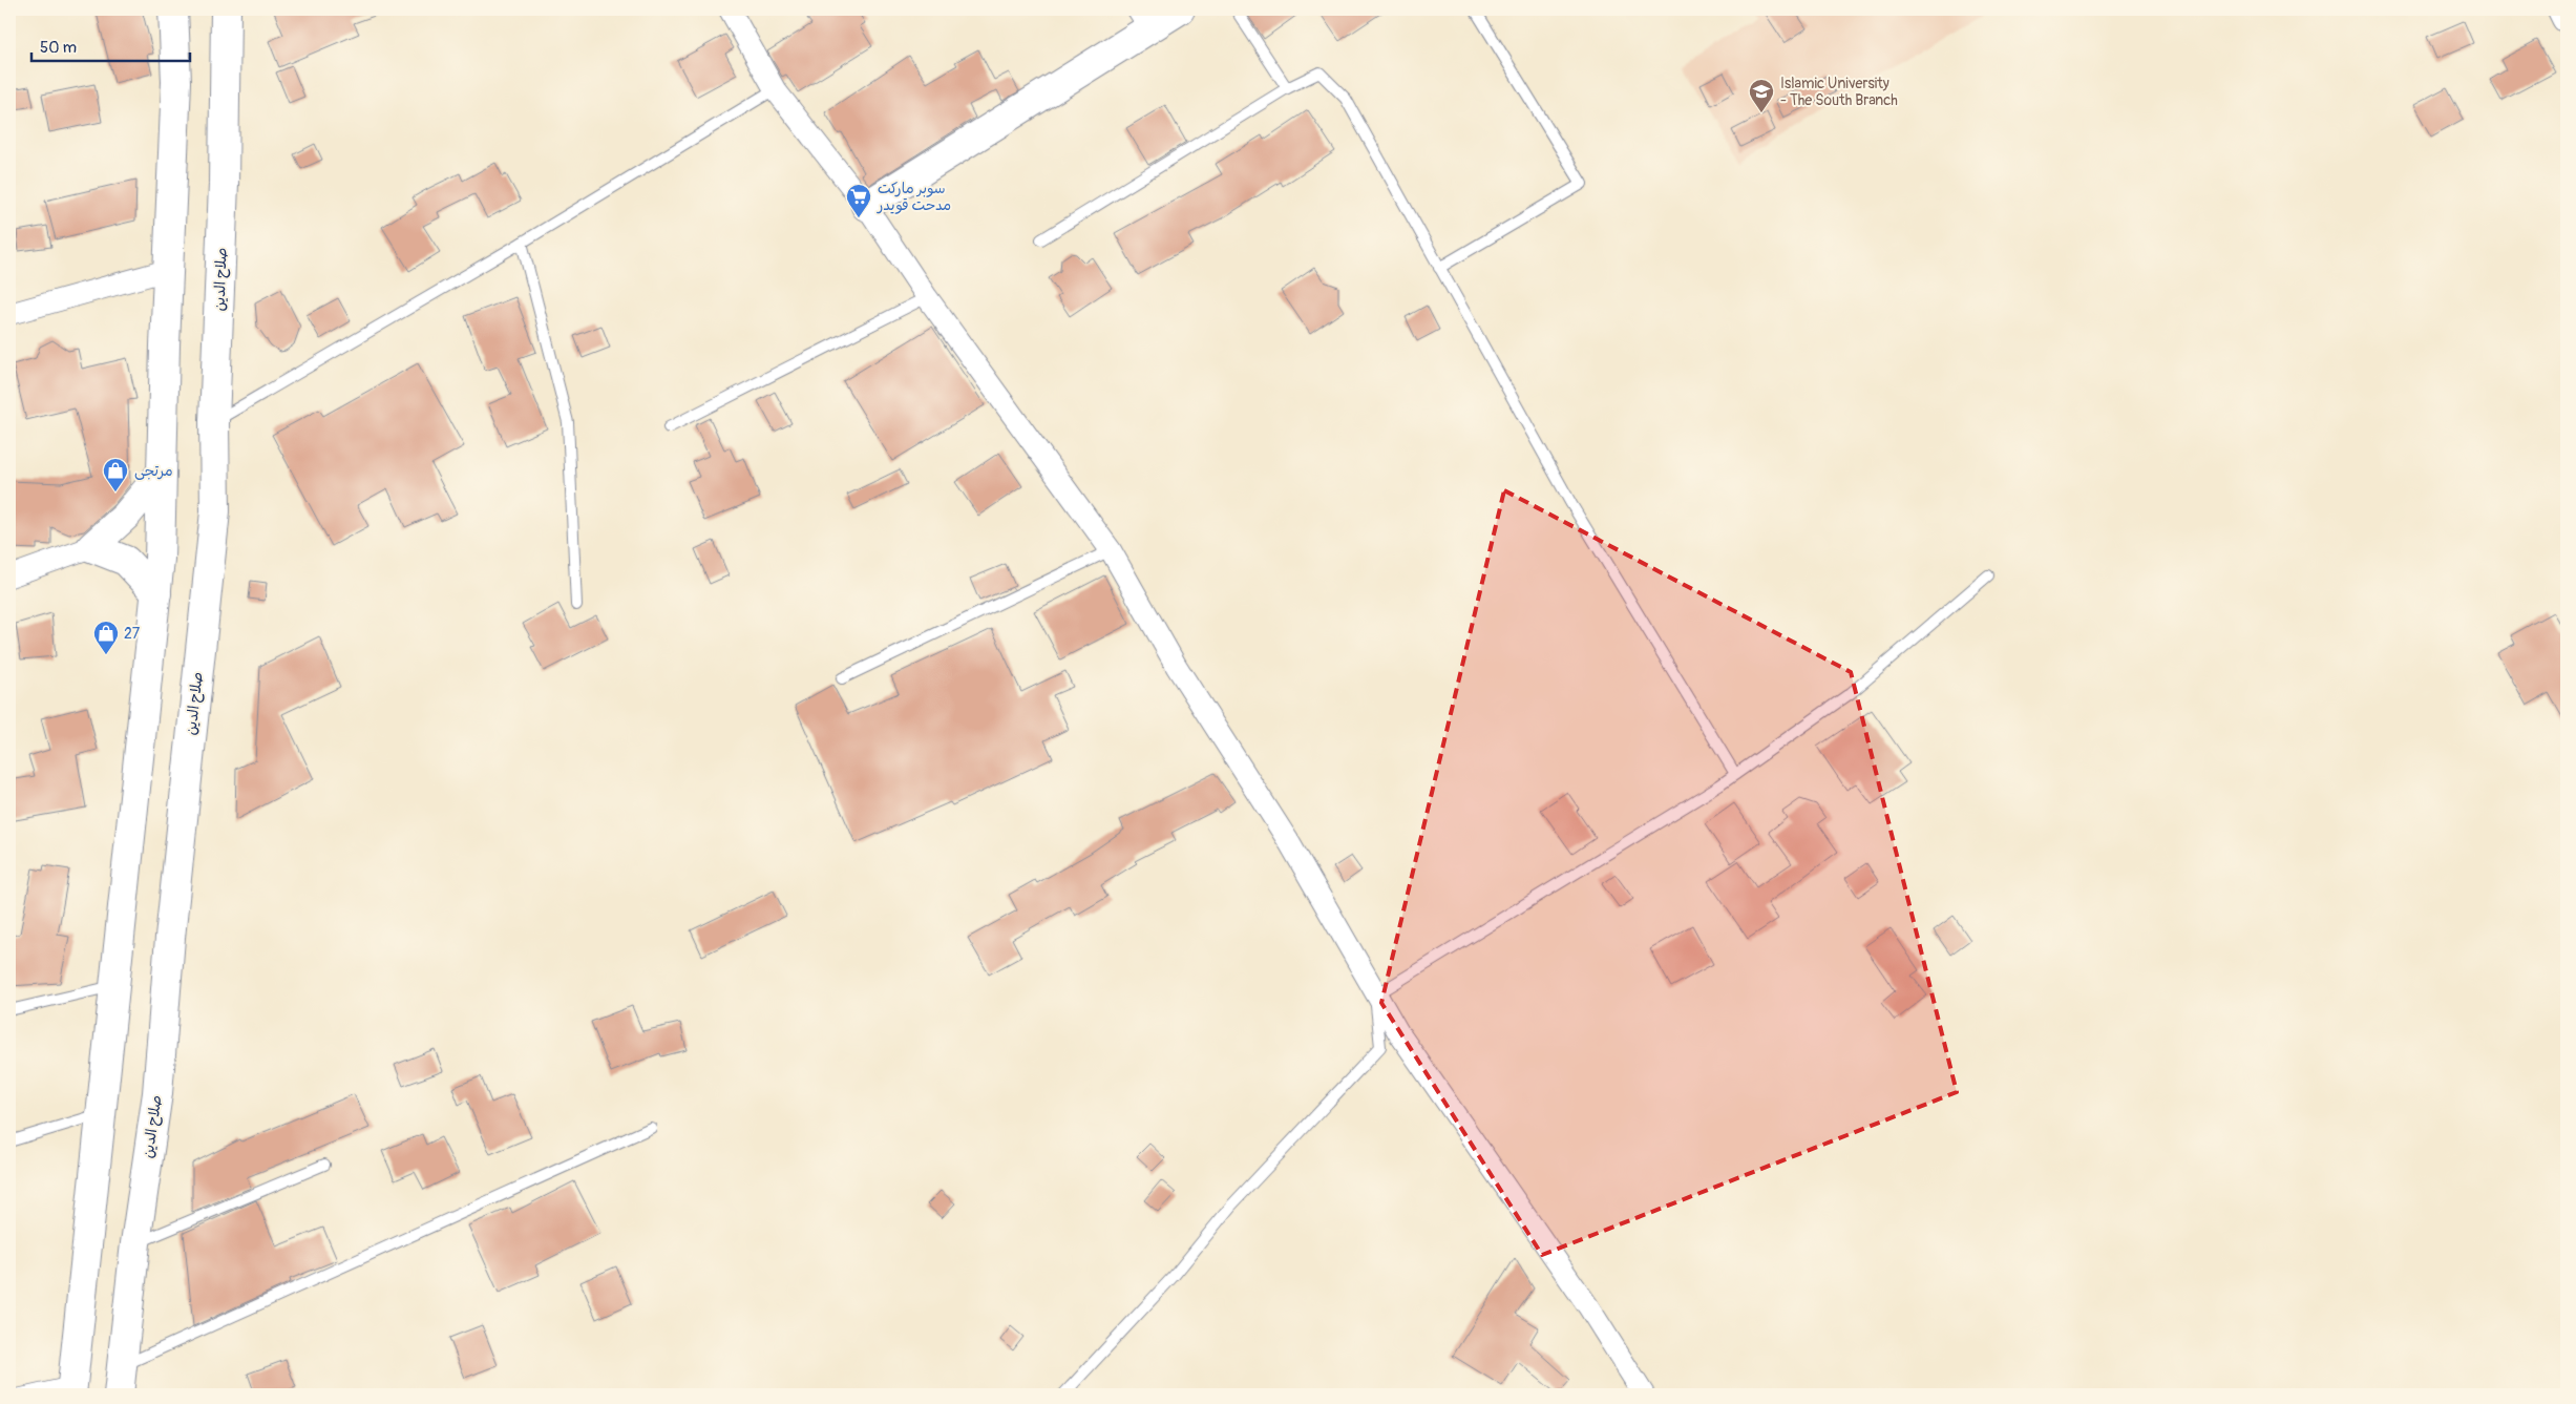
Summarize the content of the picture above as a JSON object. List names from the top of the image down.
{
  "streets": {
    "main road": ["صلاح الدين"]
  },
  "places": {
    "school or university": ["Islamic University - The South Branch"],
    "supermarket": ["سوبر ماركت مدحت قويدر"],
    "shop": ["مرتجى", "27"]
  },
  "scale_bar": "50 m"
}
